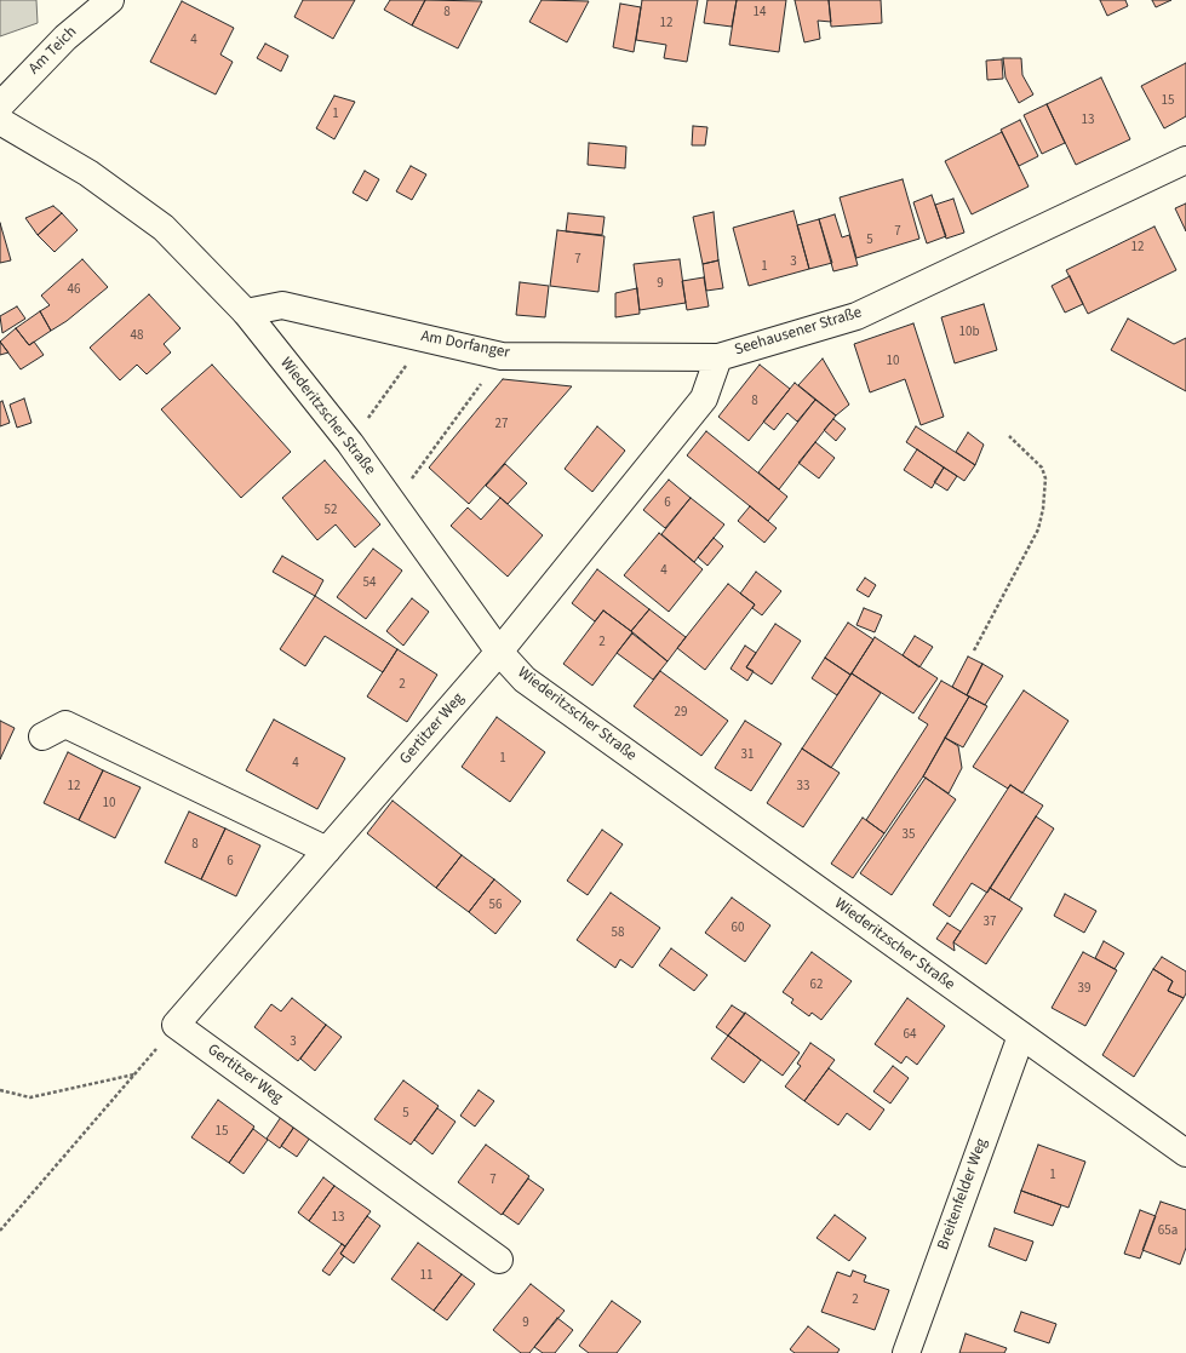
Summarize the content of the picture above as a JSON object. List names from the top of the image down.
{
  "streets": {
    "street": [
      "Am Teich",
      "Seehausener Straße",
      "Am Dorfanger",
      "Wiederitzscher Straße",
      "Gertitzer Weg",
      "Breitenfelder Weg"
    ]
  },
  "crossings": [
    ["Seehausener Straße", "Am Dorfanger"],
    ["Seehausener Straße", "Wiederitzscher Straße"],
    ["Seehausener Straße", "Gertitzer Weg"],
    ["Am Dorfanger", "Wiederitzscher Straße"],
    ["Wiederitzscher Straße", "Gertitzer Weg"],
    ["Wiederitzscher Straße", "Breitenfelder Weg"]
  ],
  "house_numbers": [
    "8",
    "14",
    "12",
    "4",
    "15",
    "1",
    "13",
    "7",
    "5",
    "12",
    "7",
    "3",
    "1",
    "9",
    "46",
    "10b",
    "48",
    "10",
    "8",
    "27",
    "6",
    "52",
    "4",
    "54",
    "2",
    "2",
    "29",
    "31",
    "1",
    "4",
    "12",
    "33",
    "10",
    "35",
    "8",
    "6",
    "56",
    "37",
    "60",
    "58",
    "62",
    "39",
    "64",
    "3",
    "5",
    "15",
    "1",
    "7",
    "13",
    "65a",
    "11",
    "2",
    "9"
  ]
}
